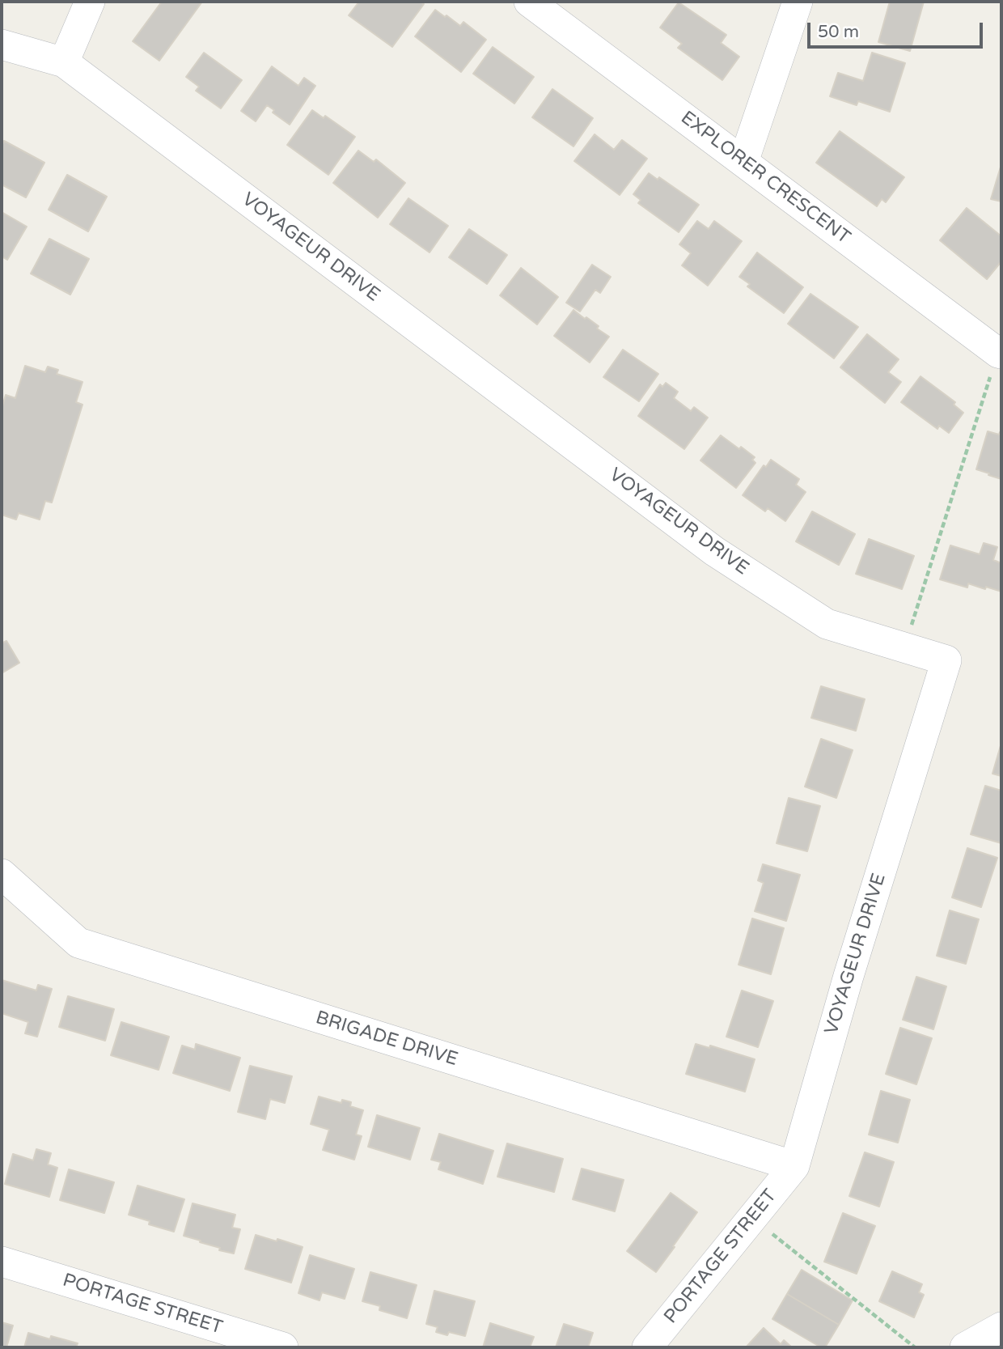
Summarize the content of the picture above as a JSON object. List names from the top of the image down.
{
  "streets": {
    "street": [
      "EXPLORER CRESCENT",
      "VOYAGEUR DRIVE",
      "BRIGADE DRIVE",
      "PORTAGE STREET"
    ]
  },
  "crossings": [
    ["VOYAGEUR DRIVE", "BRIGADE DRIVE"],
    ["VOYAGEUR DRIVE", "PORTAGE STREET"],
    ["BRIGADE DRIVE", "PORTAGE STREET"]
  ],
  "scale_bar": "50 m"
}
